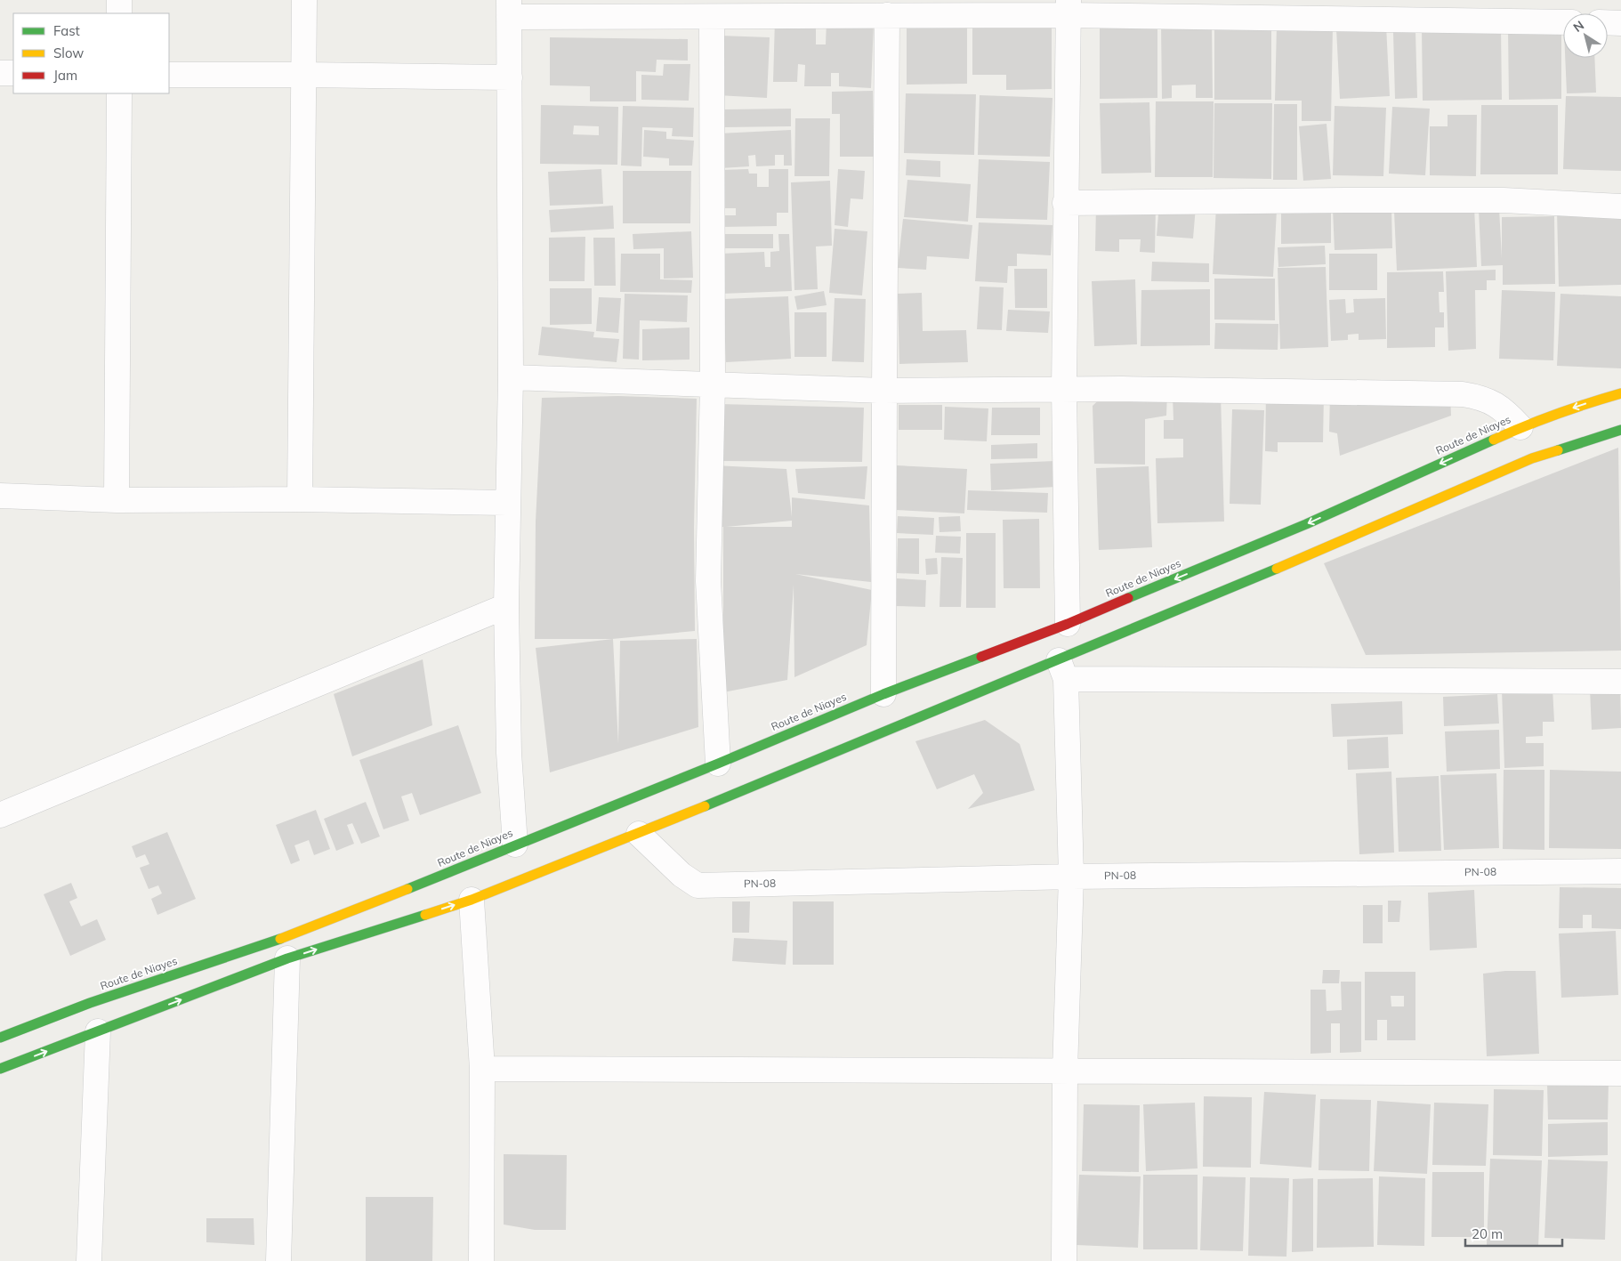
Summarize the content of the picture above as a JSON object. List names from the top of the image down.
{
  "streets": {
    "main road": ["Route de Niayes"],
    "street": ["PN-08"]
  },
  "legend": ["Fast", "Slow", "Jam"],
  "scale_bar": "20 m",
  "north": "top left"
}
